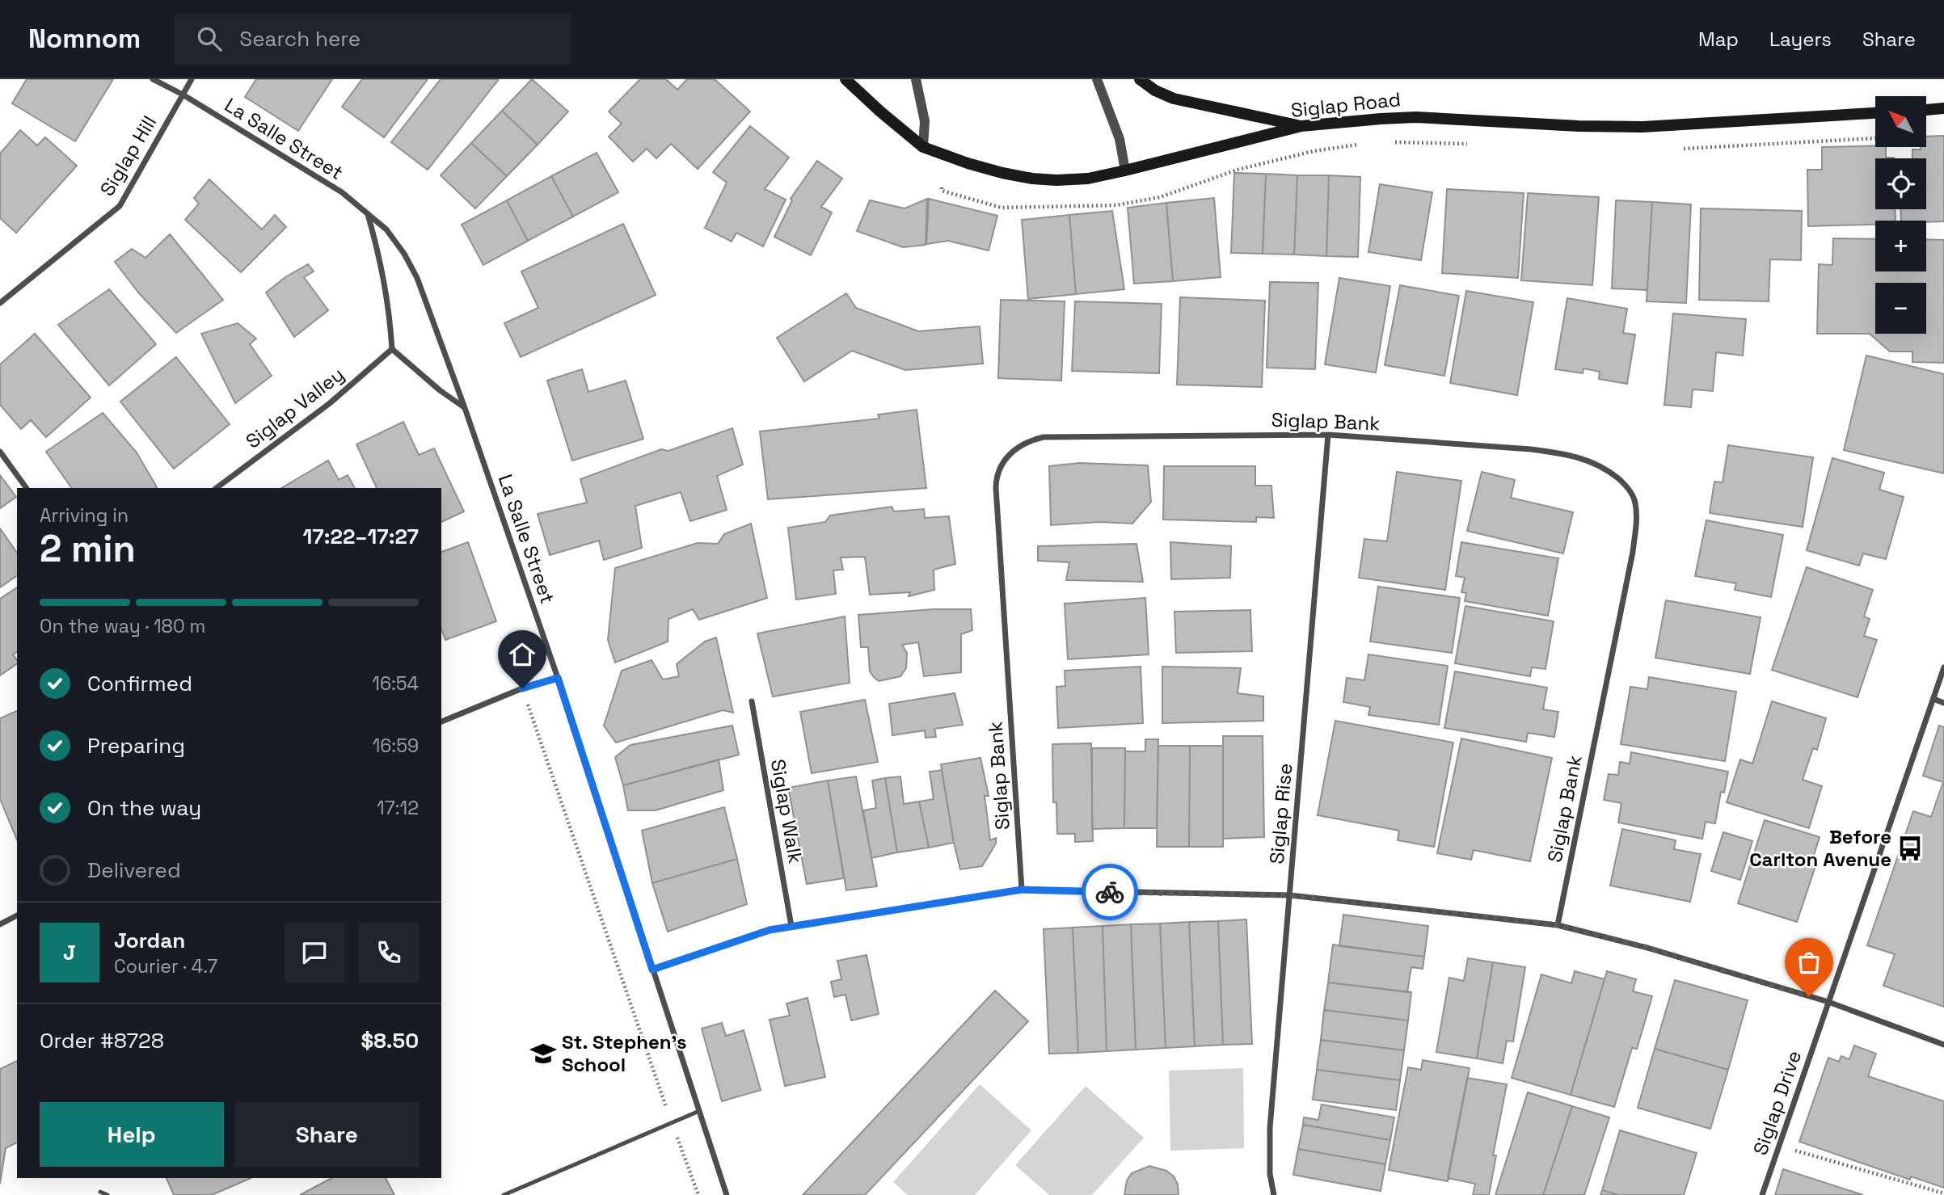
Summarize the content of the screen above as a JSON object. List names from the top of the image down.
{
  "streets": {
    "main road": ["Siglap Road"],
    "street": [
      "La Salle Street",
      "Siglap Hill",
      "Siglap Valley",
      "Siglap Bank",
      "Siglap Walk",
      "Siglap Rise",
      "Siglap Drive"
    ]
  },
  "crossings": [
    ["La Salle Street", "Siglap Hill"],
    ["Siglap Bank", "Siglap Rise"]
  ],
  "places": {
    "bus stop": ["Before Carlton Avenue"],
    "school or university": ["St. Stephen's School"]
  },
  "north": "top left",
  "page": {
    "header": "Nomnom",
    "search": "Search here",
    "nav": ["Map", "Layers", "Share"],
    "map_buttons": ["+", "−"],
    "heading": ["2 min", "Arriving in", "17:22–17:27"],
    "panel": [
      "Jordan",
      "Courier · 4.7",
      "Order #8728",
      "$8.50"
    ],
    "bar": "On the way · 180 m",
    "list": [
      ["Confirmed", "16:54"],
      ["Preparing", "16:59"],
      ["On the way", "17:12"],
      "Delivered"
    ],
    "round": "J",
    "buttons": ["Help", "Share"]
  }
}
